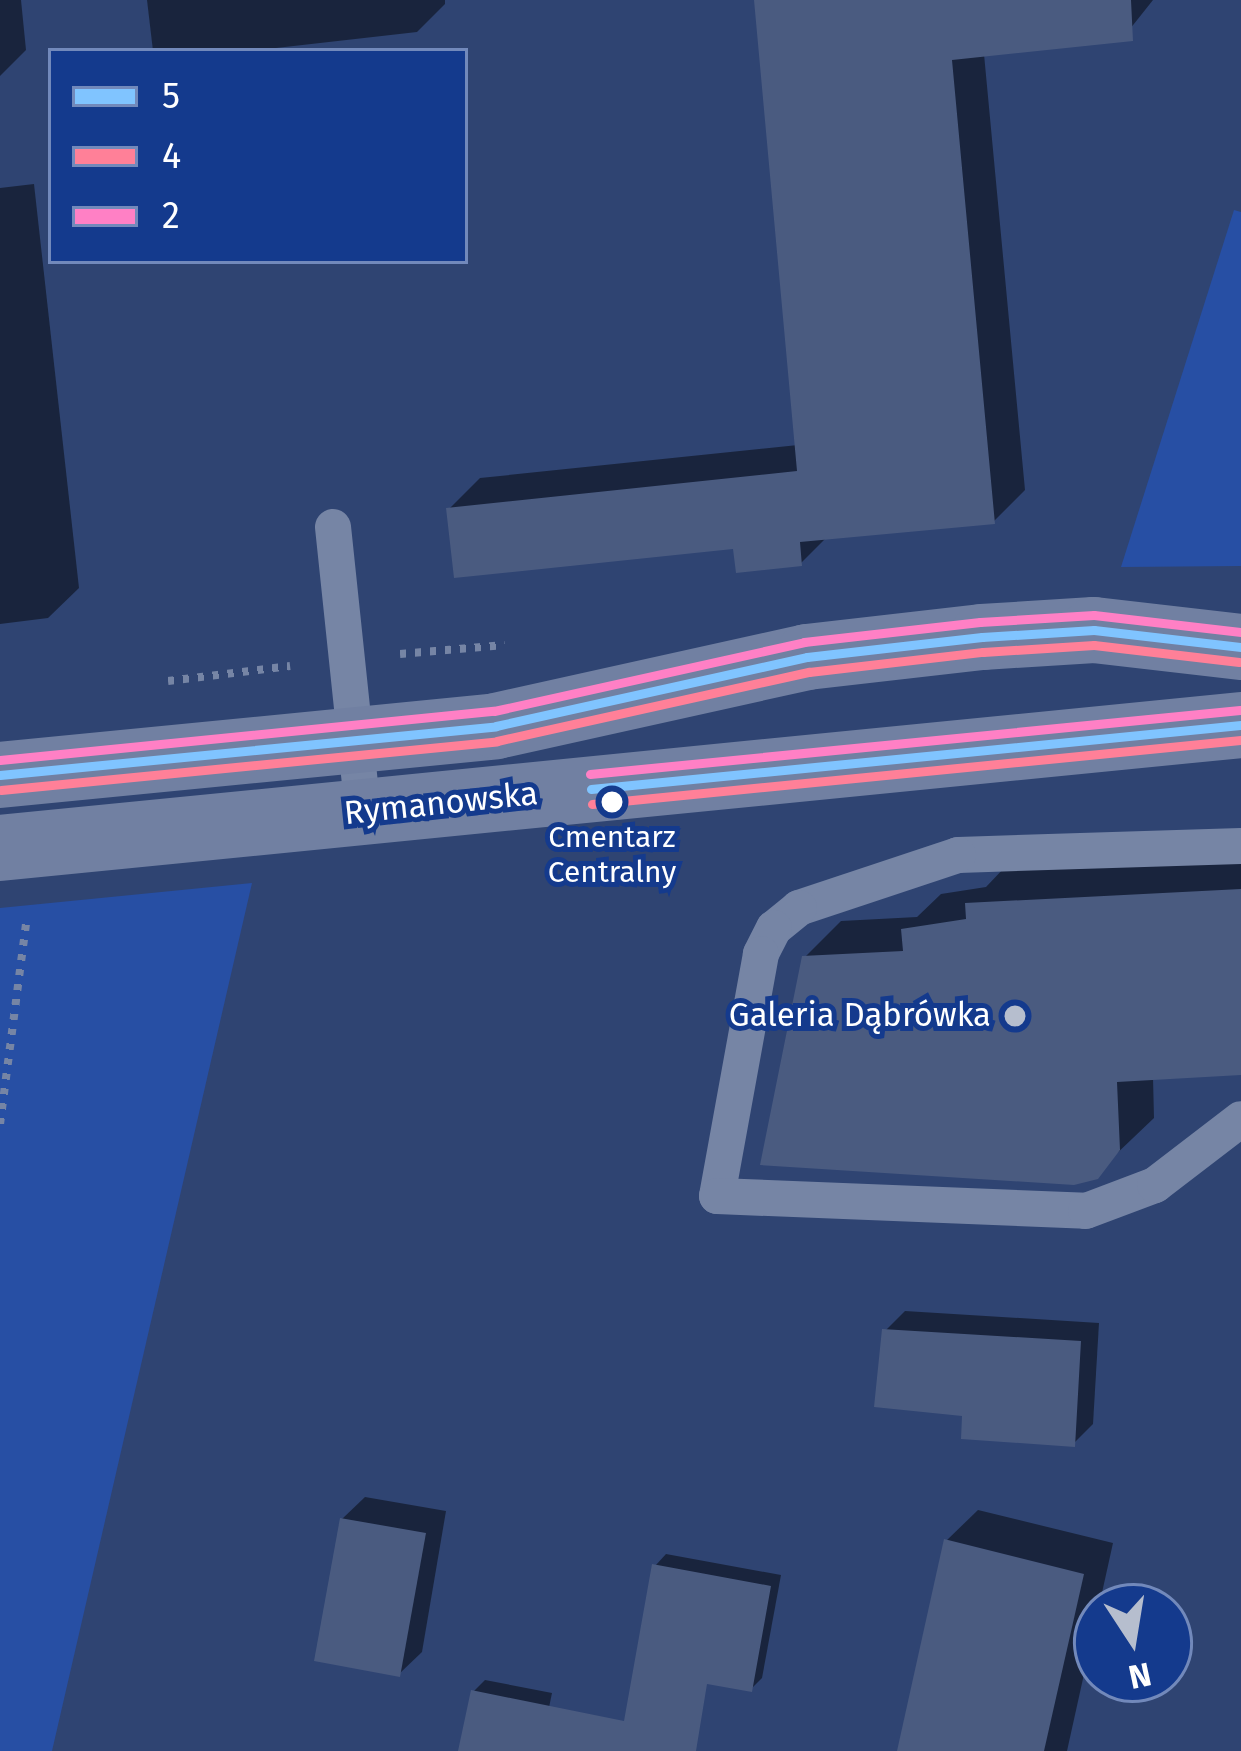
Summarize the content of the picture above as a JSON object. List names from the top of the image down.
{
  "streets": {
    "main road": ["Rymanowska"]
  },
  "places": ["Cmentarz Centralny", "Galeria Dąbrówka"],
  "lines": ["transit line 2", "transit line 5", "transit line 4"],
  "legend": ["5", "4", "2"],
  "north": "bottom"
}
